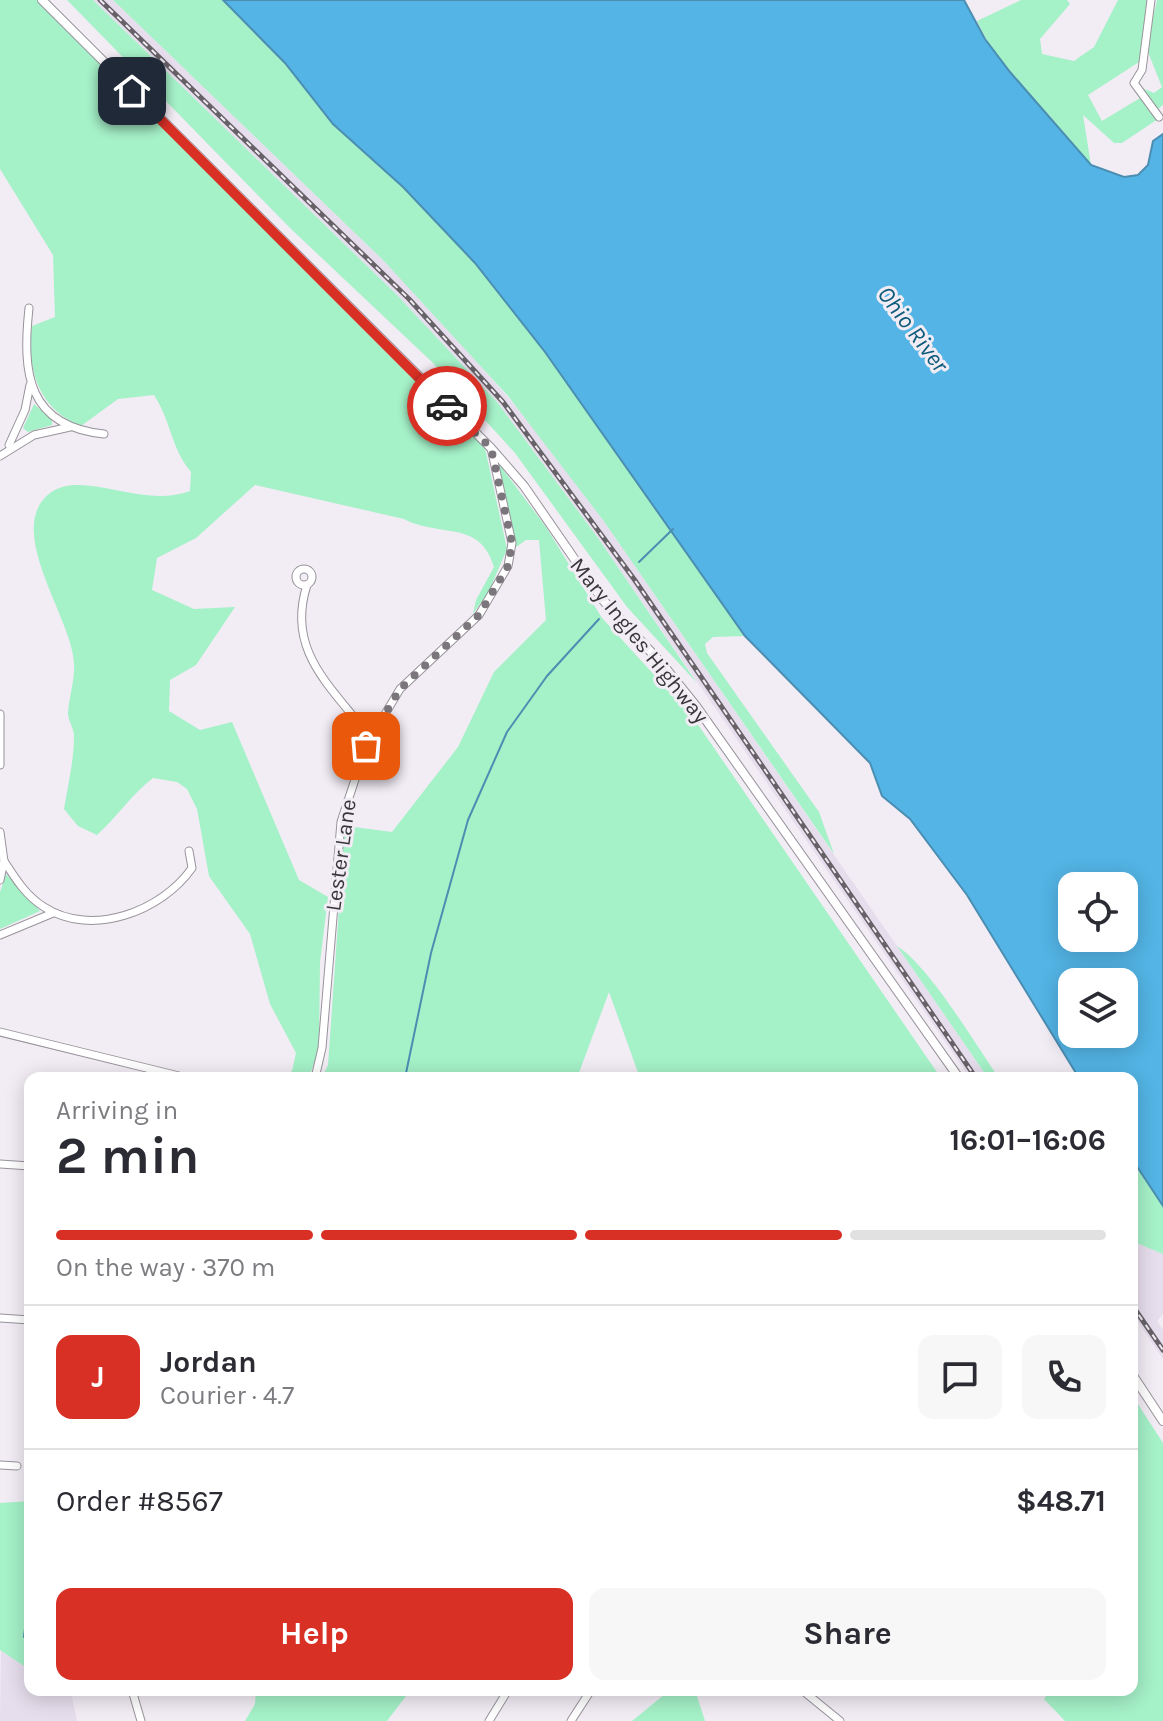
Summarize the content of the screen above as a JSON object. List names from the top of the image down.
{
  "streets": {
    "street": ["Mary Ingles Highway", "Lester Lane"]
  },
  "crossings": [
    ["Mary Ingles Highway", "Lester Lane"]
  ],
  "water": ["Ohio River"],
  "page": {
    "heading": ["2 min", "Arriving in", "16:01–16:06"],
    "panel": [
      "Jordan",
      "Courier · 4.7",
      "Order #8567",
      "$48.71"
    ],
    "bar": "On the way · 370 m",
    "round": "J",
    "buttons": ["Help", "Share"]
  }
}
